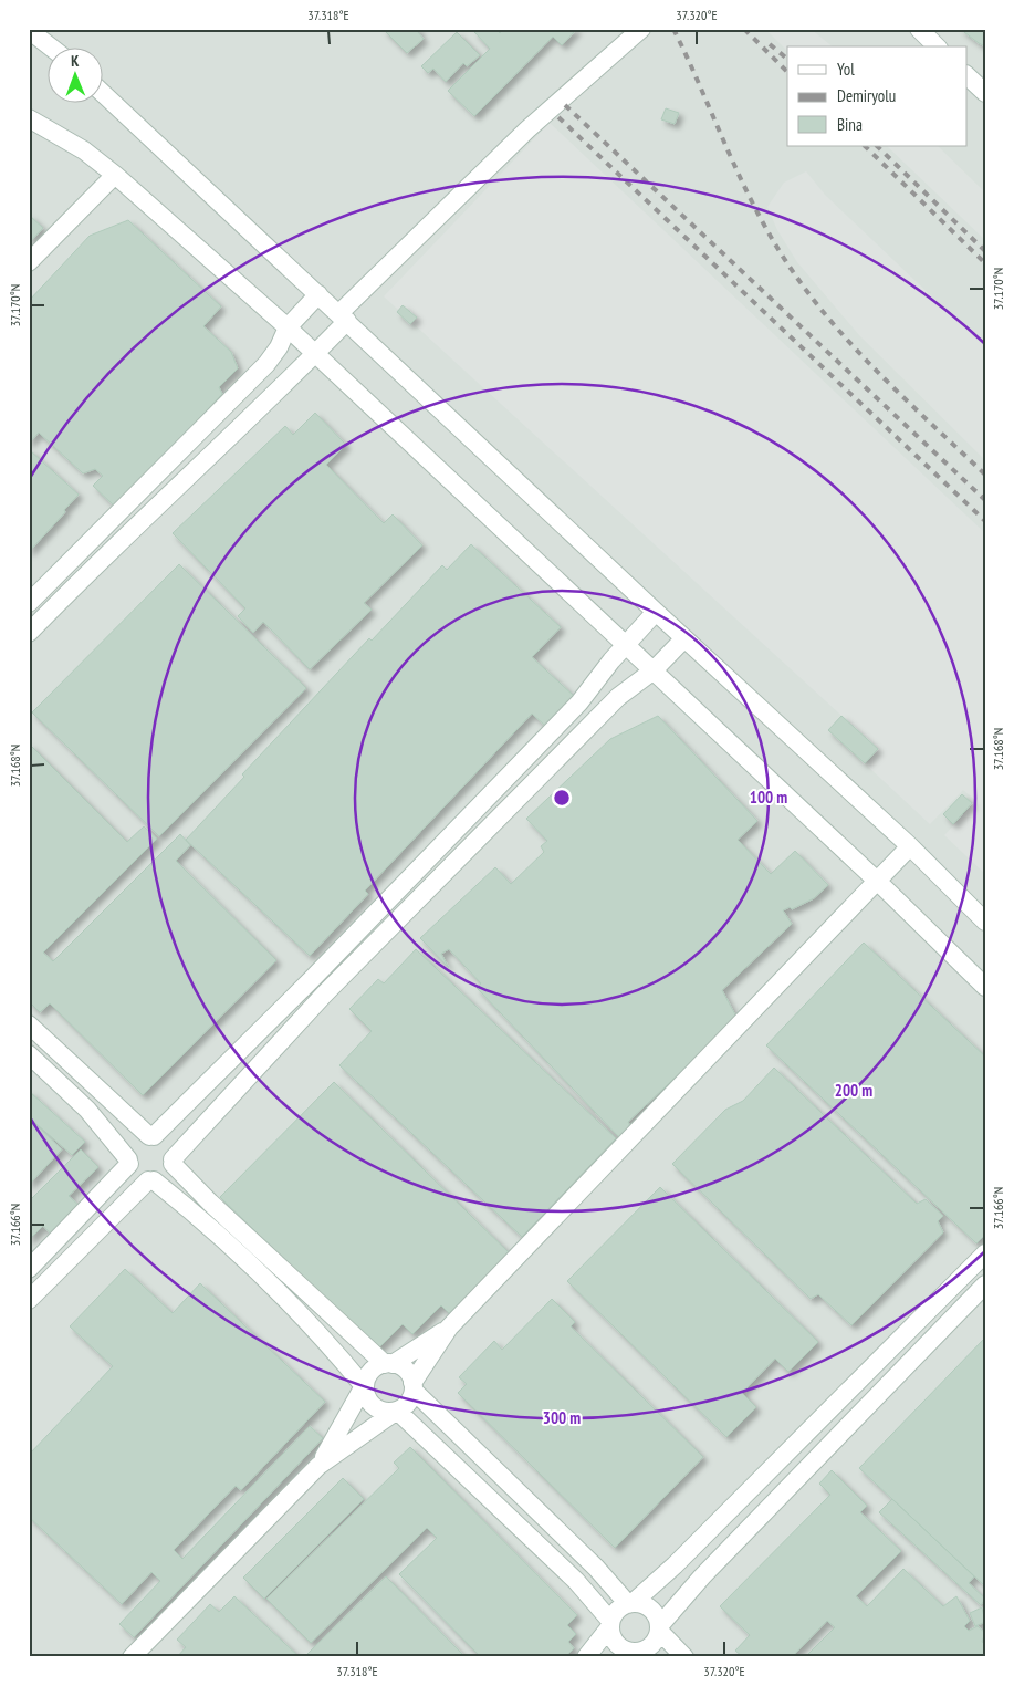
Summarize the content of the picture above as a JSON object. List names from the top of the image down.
{
  "legend": ["Yol", "Demiryolu", "Bina"],
  "north": "top",
  "coordinates": [
    "37.318°E",
    "37.320°E",
    "37.170°N",
    "37.168°N",
    "37.166°N"
  ],
  "rings": ["100 m", "200 m", "300 m"]
}
